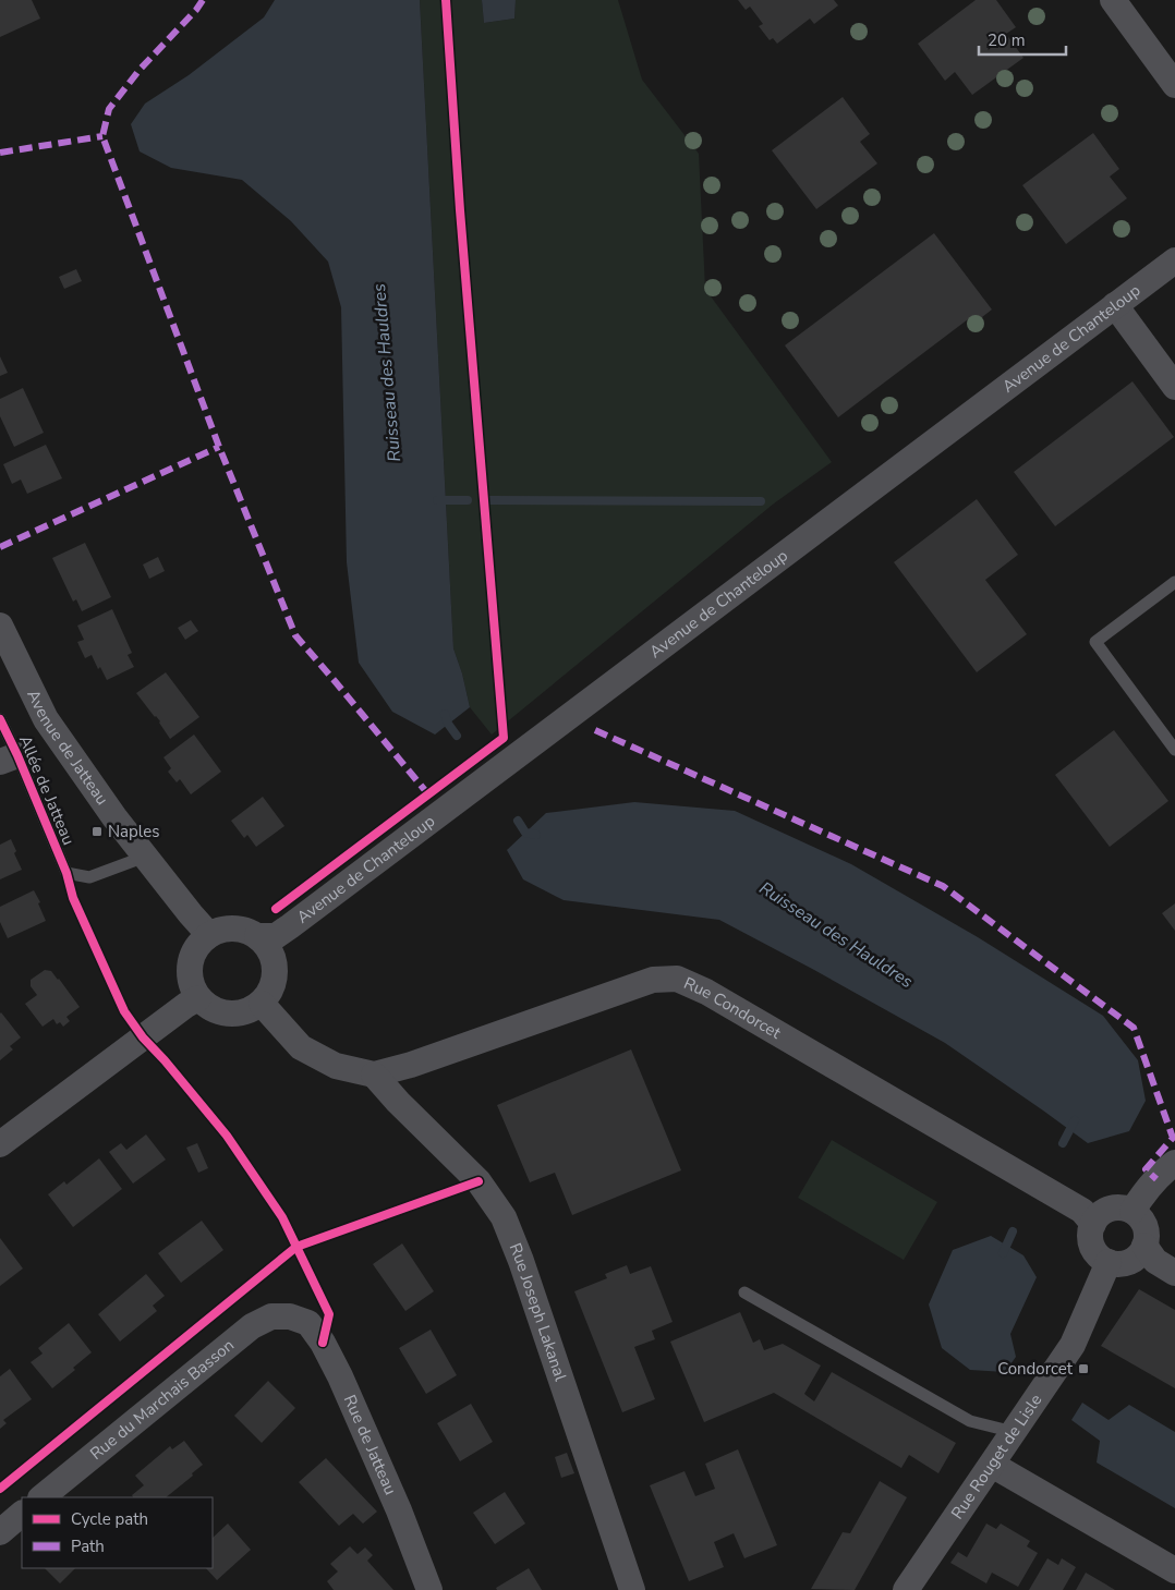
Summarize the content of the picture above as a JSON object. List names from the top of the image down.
{
  "streets": {
    "street": [
      "Avenue de Chanteloup",
      "Avenue de Jatteau",
      "Rue Condorcet",
      "Rue Joseph Lakanal",
      "Rue du Marchais Basson",
      "Rue de Jatteau",
      "Rue Rouget de Lisle"
    ],
    "lane": ["Allée de Jatteau"]
  },
  "crossings": [
    ["Avenue de Chanteloup", "Avenue de Jatteau"],
    ["Avenue de Chanteloup", "Rue Condorcet"],
    ["Avenue de Jatteau", "Allée de Jatteau"],
    ["Avenue de Jatteau", "Rue Condorcet"],
    ["Rue Condorcet", "Rue Joseph Lakanal"],
    ["Rue Condorcet", "Rue Rouget de Lisle"],
    ["Rue du Marchais Basson", "Rue de Jatteau"]
  ],
  "water": ["Ruisseau des Hauldres"],
  "places": {
    "transit": ["Naples", "Condorcet"]
  },
  "legend": ["Cycle path", "Path"],
  "scale_bar": "20 m"
}
